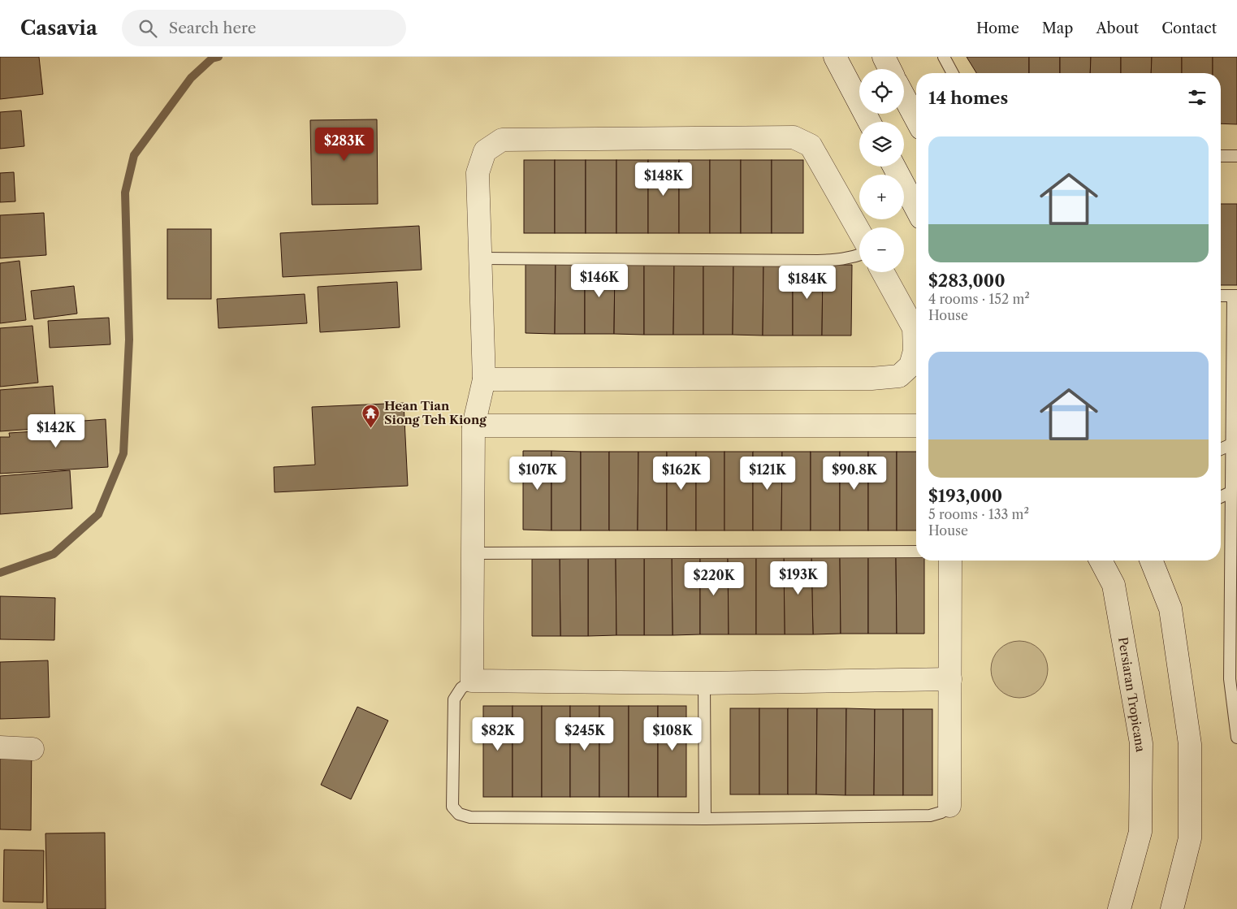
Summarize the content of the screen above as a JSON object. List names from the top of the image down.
{
  "streets": {
    "street": ["Persiaran Tropicana"]
  },
  "places": {
    "temple": ["Hean Tian Siong Teh Kiong"]
  },
  "page": {
    "header": "Casavia",
    "search": "Search here",
    "nav": [
      "Home",
      "Map",
      "About",
      "Contact"
    ],
    "map_buttons": ["+", "−"],
    "heading": "14 homes",
    "list": [
      {
        "name": "$283,000",
        "note": "4 rooms · 152 m² · House"
      },
      {
        "name": "$193,000",
        "note": "5 rooms · 133 m² · House"
      }
    ],
    "price": [
      "$283K",
      "$148K",
      "$146K",
      "$184K",
      "$142K",
      "$107K",
      "$162K",
      "$121K",
      "$90.8K",
      "$193K",
      "$220K",
      "$82K",
      "$245K",
      "$108K"
    ]
  }
}
